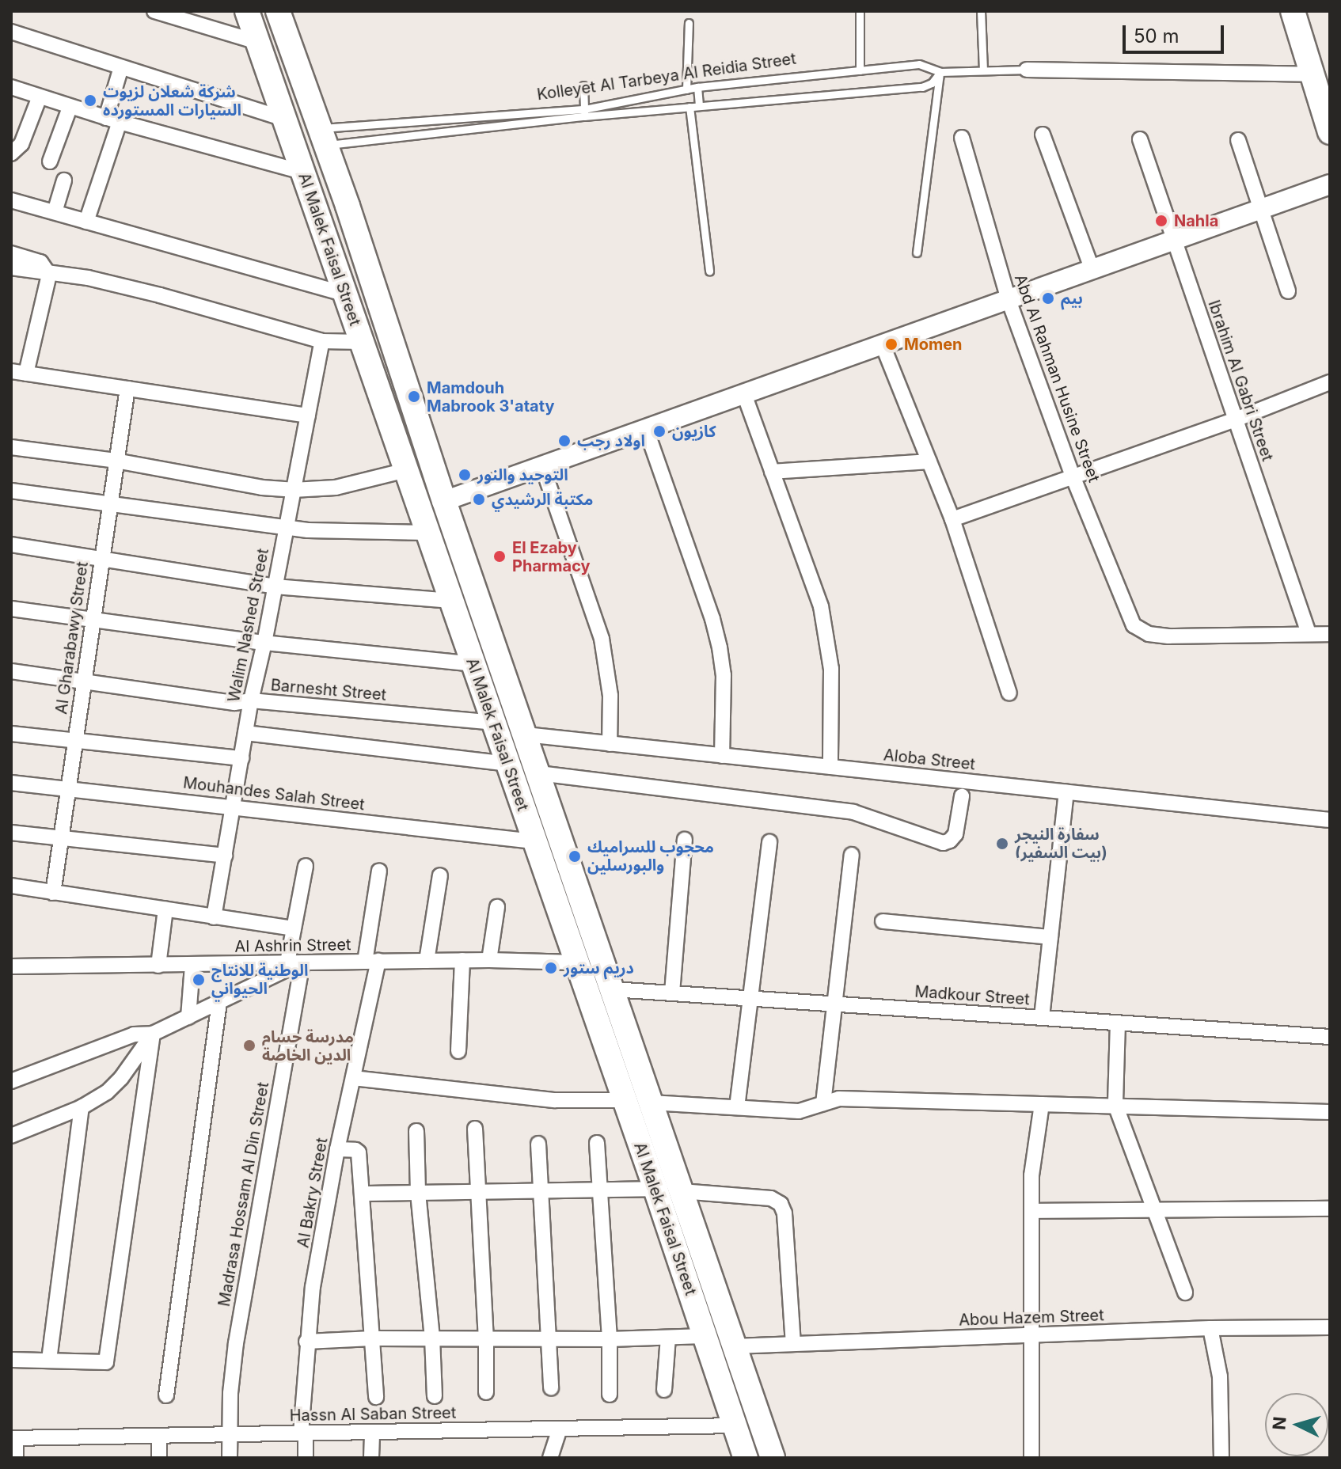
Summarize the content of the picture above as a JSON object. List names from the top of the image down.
{
  "streets": {
    "main road": ["Al Malek Faisal Street"],
    "street": [
      "Kolleyet Al Tarbeya Al Reidia Street",
      "Abd Al Rahman Husine Street",
      "Ibrahim Al Gabri Street",
      "Walim Nashed Street",
      "Al Gharabawy Street",
      "Barnesht Street",
      "Aloba Street",
      "Mouhandes Salah Street",
      "Al Ashrin Street",
      "Madkour Street",
      "Al Bakry Street",
      "Madrasa Hossam Al Din Street",
      "Abou Hazem Street",
      "Hassn Al Saban Street"
    ]
  },
  "crossings": [
    ["Kolleyet Al Tarbeya Al Reidia Street", "Al Malek Faisal Street"],
    ["Al Malek Faisal Street", "Barnesht Street"],
    ["Al Malek Faisal Street", "Aloba Street"],
    ["Al Malek Faisal Street", "Mouhandes Salah Street"],
    ["Al Malek Faisal Street", "Al Ashrin Street"],
    ["Al Malek Faisal Street", "Madkour Street"],
    ["Al Malek Faisal Street", "Abou Hazem Street"],
    ["Al Malek Faisal Street", "Hassn Al Saban Street"],
    ["Abd Al Rahman Husine Street", "Ibrahim Al Gabri Street"],
    ["Walim Nashed Street", "Barnesht Street"],
    ["Walim Nashed Street", "Mouhandes Salah Street"],
    ["Al Gharabawy Street", "Barnesht Street"],
    ["Al Gharabawy Street", "Mouhandes Salah Street"],
    ["Al Ashrin Street", "Al Bakry Street"],
    ["Al Ashrin Street", "Madrasa Hossam Al Din Street"],
    ["Al Bakry Street", "Hassn Al Saban Street"],
    ["Madrasa Hossam Al Din Street", "Hassn Al Saban Street"]
  ],
  "places": [
    "شركة شعلان لزيوت السيارات المستورده",
    "Nahla",
    "بيم",
    "Momen",
    "Mamdouh Mabrook 3'ataty",
    "كازيون",
    "اولاد رجب",
    "التوحيد والنور",
    "مكتبة الرشيدي",
    "El Ezaby Pharmacy",
    "سفارة النيجر (بيت السفير)",
    "محجوب للسراميك والبورسلين",
    "دريم ستور",
    "الوطنية للانتاج الحيواني",
    "مدرسة حسام الدين الخاصة"
  ],
  "scale_bar": "50 m",
  "north": "left"
}
